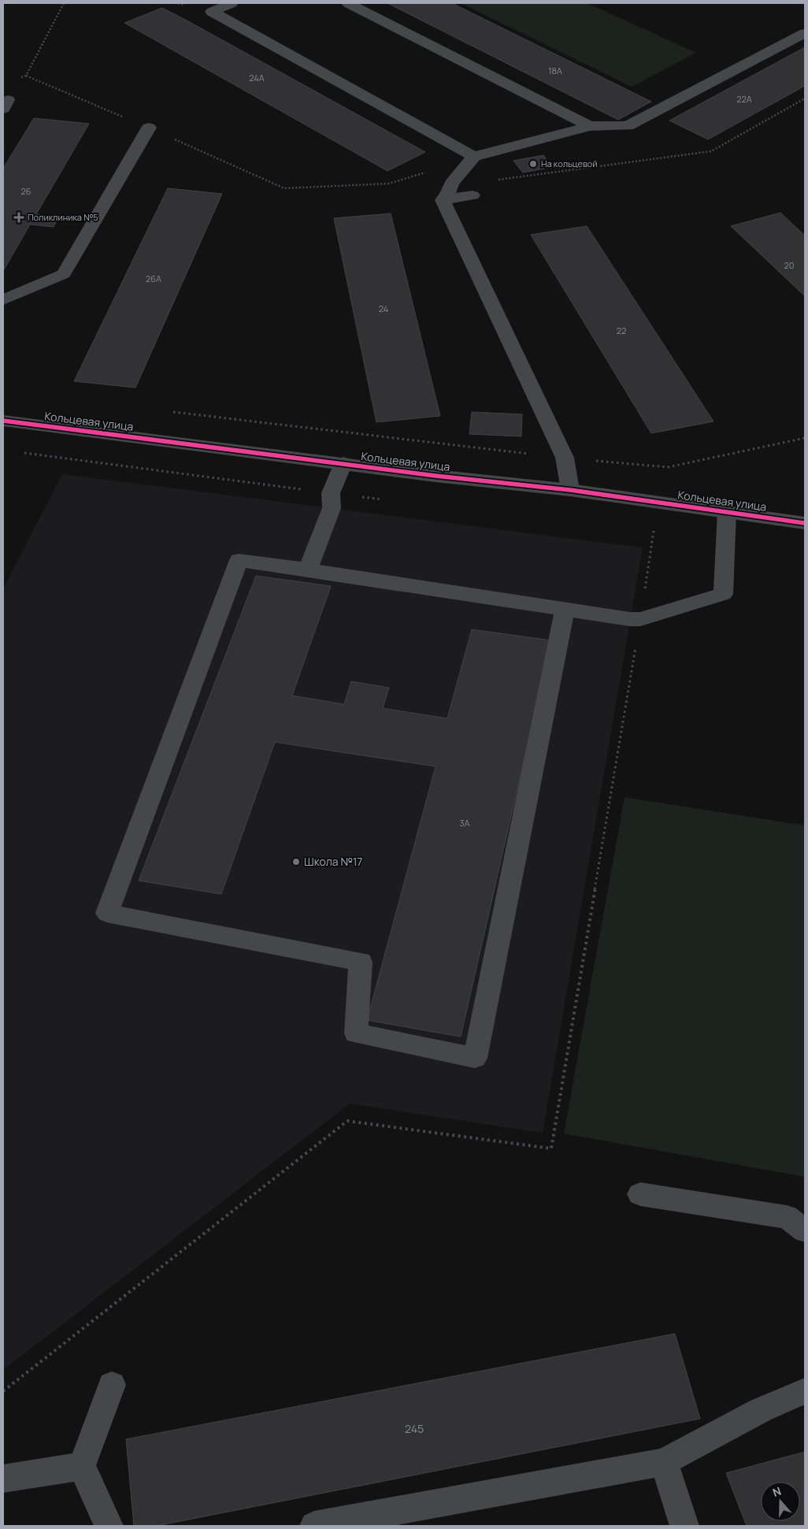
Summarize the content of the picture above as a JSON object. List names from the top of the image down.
{
  "streets": {
    "street": ["Кольцевая улица"]
  },
  "places": {
    "other": ["На кольцевой", "Школа №17"],
    "health": ["Поликлиника №5"]
  },
  "house_numbers": [
    "18А",
    "24А",
    "22А",
    "26",
    "20",
    "26А",
    "24",
    "22",
    "3А",
    "245"
  ],
  "north": "top"
}
